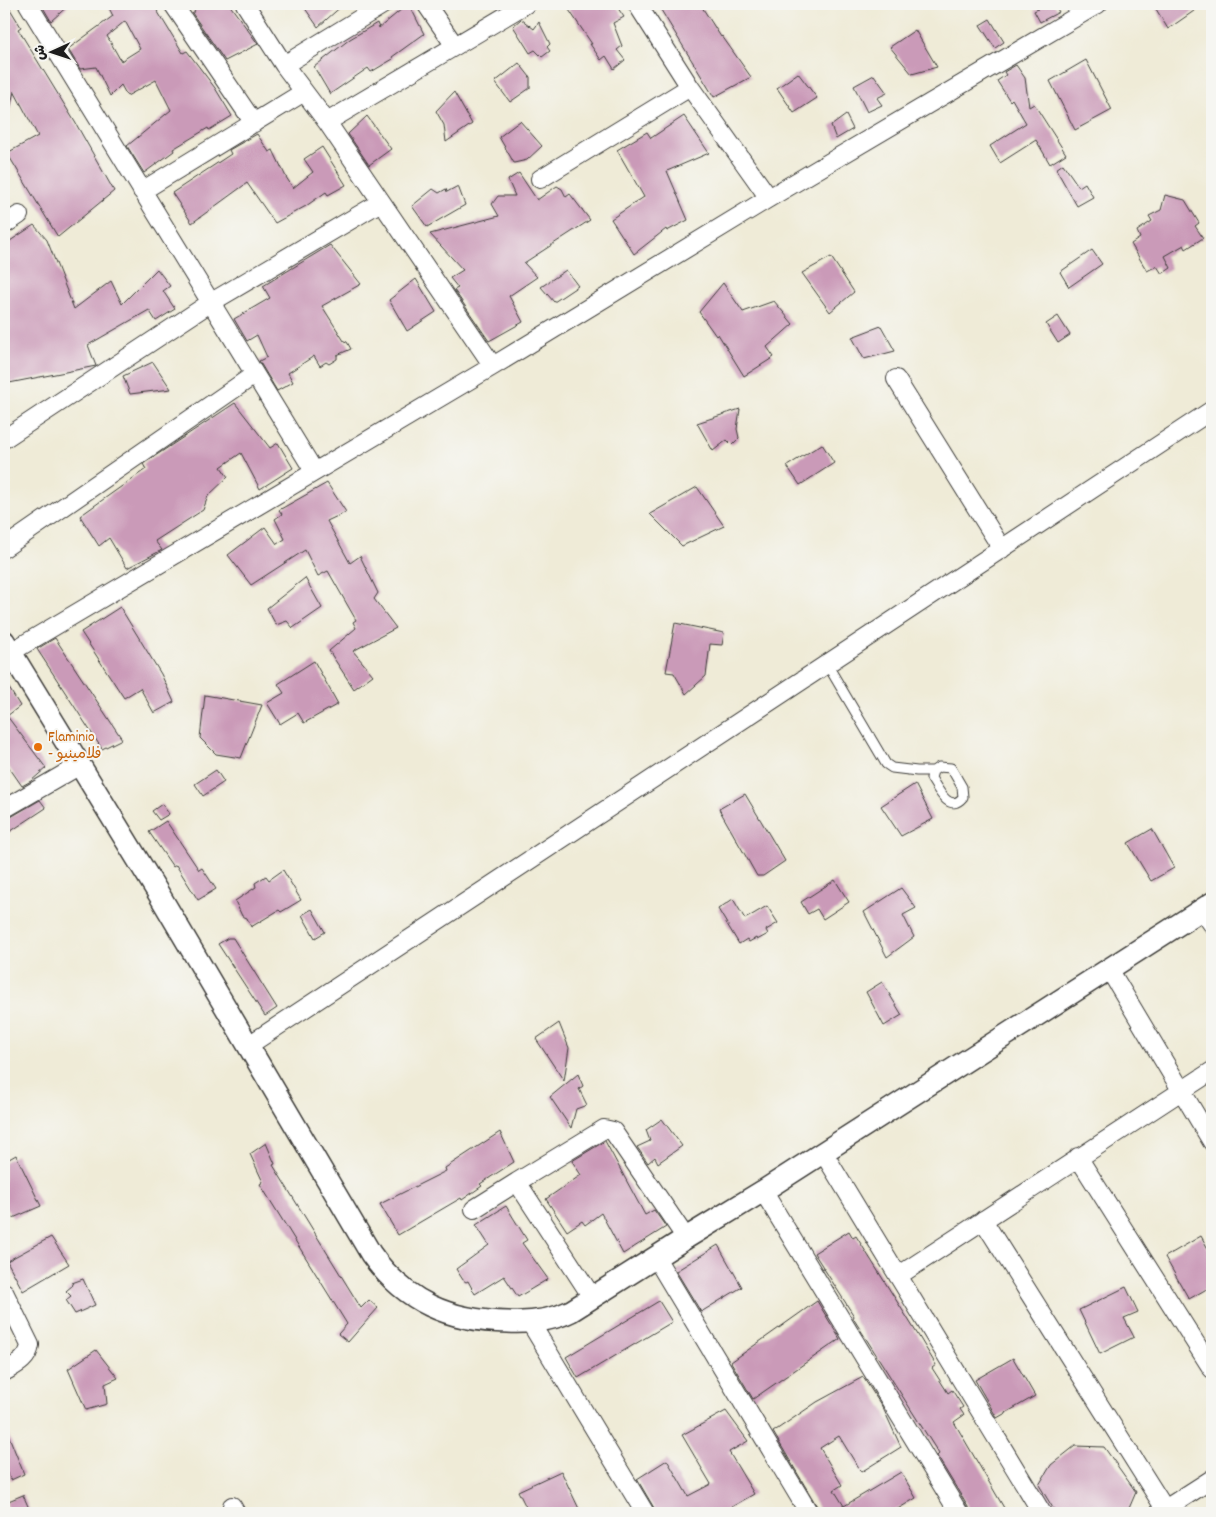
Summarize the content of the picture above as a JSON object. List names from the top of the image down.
{
  "places": ["Flaminio - فلامينيو"],
  "north": "left"
}
